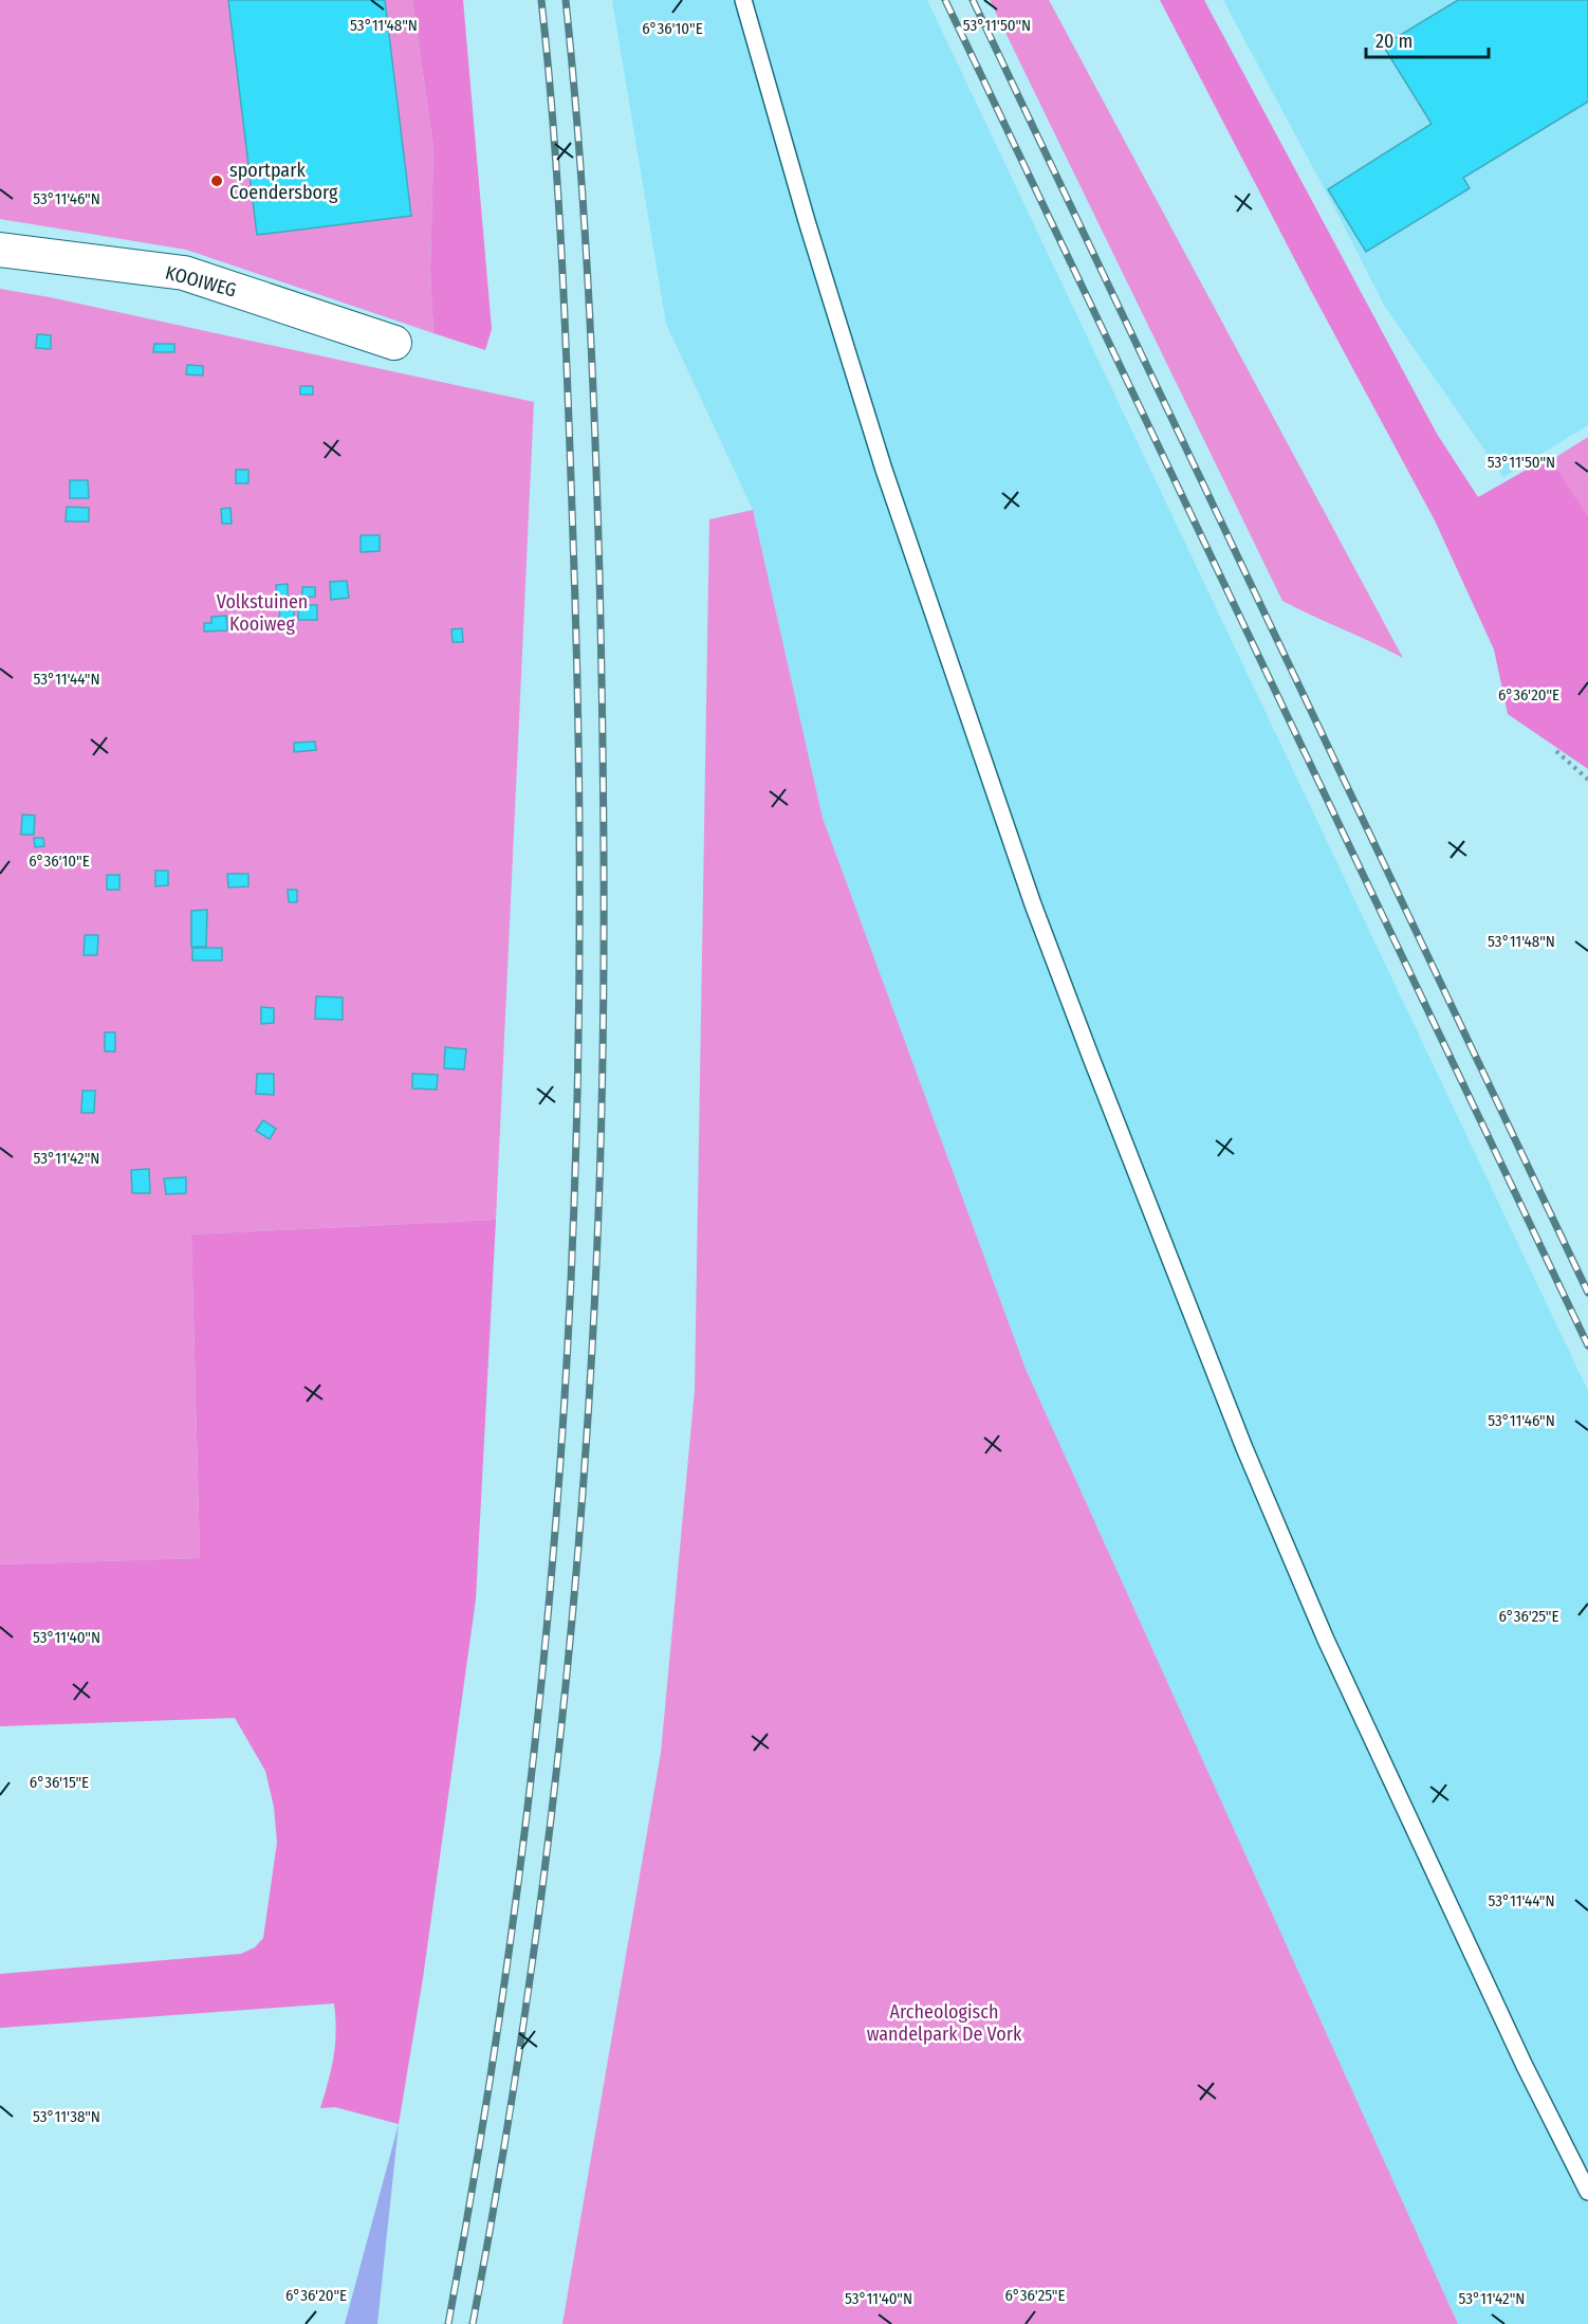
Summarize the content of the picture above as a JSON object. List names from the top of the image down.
{
  "streets": {
    "street": ["KOOIWEG"]
  },
  "parks": ["Volkstuinen Kooiweg", "Archeologisch wandelpark De Vork"],
  "places": ["sportpark Coendersborg"],
  "scale_bar": "20 m",
  "coordinates": [
    "53°11'48\"N",
    "53°11'50\"N",
    "6°36'10\"E",
    "53°11'46\"N",
    "53°11'44\"N",
    "6°36'20\"E",
    "53°11'42\"N",
    "6°36'25\"E",
    "53°11'40\"N",
    "6°36'15\"E",
    "53°11'38\"N"
  ]
}
